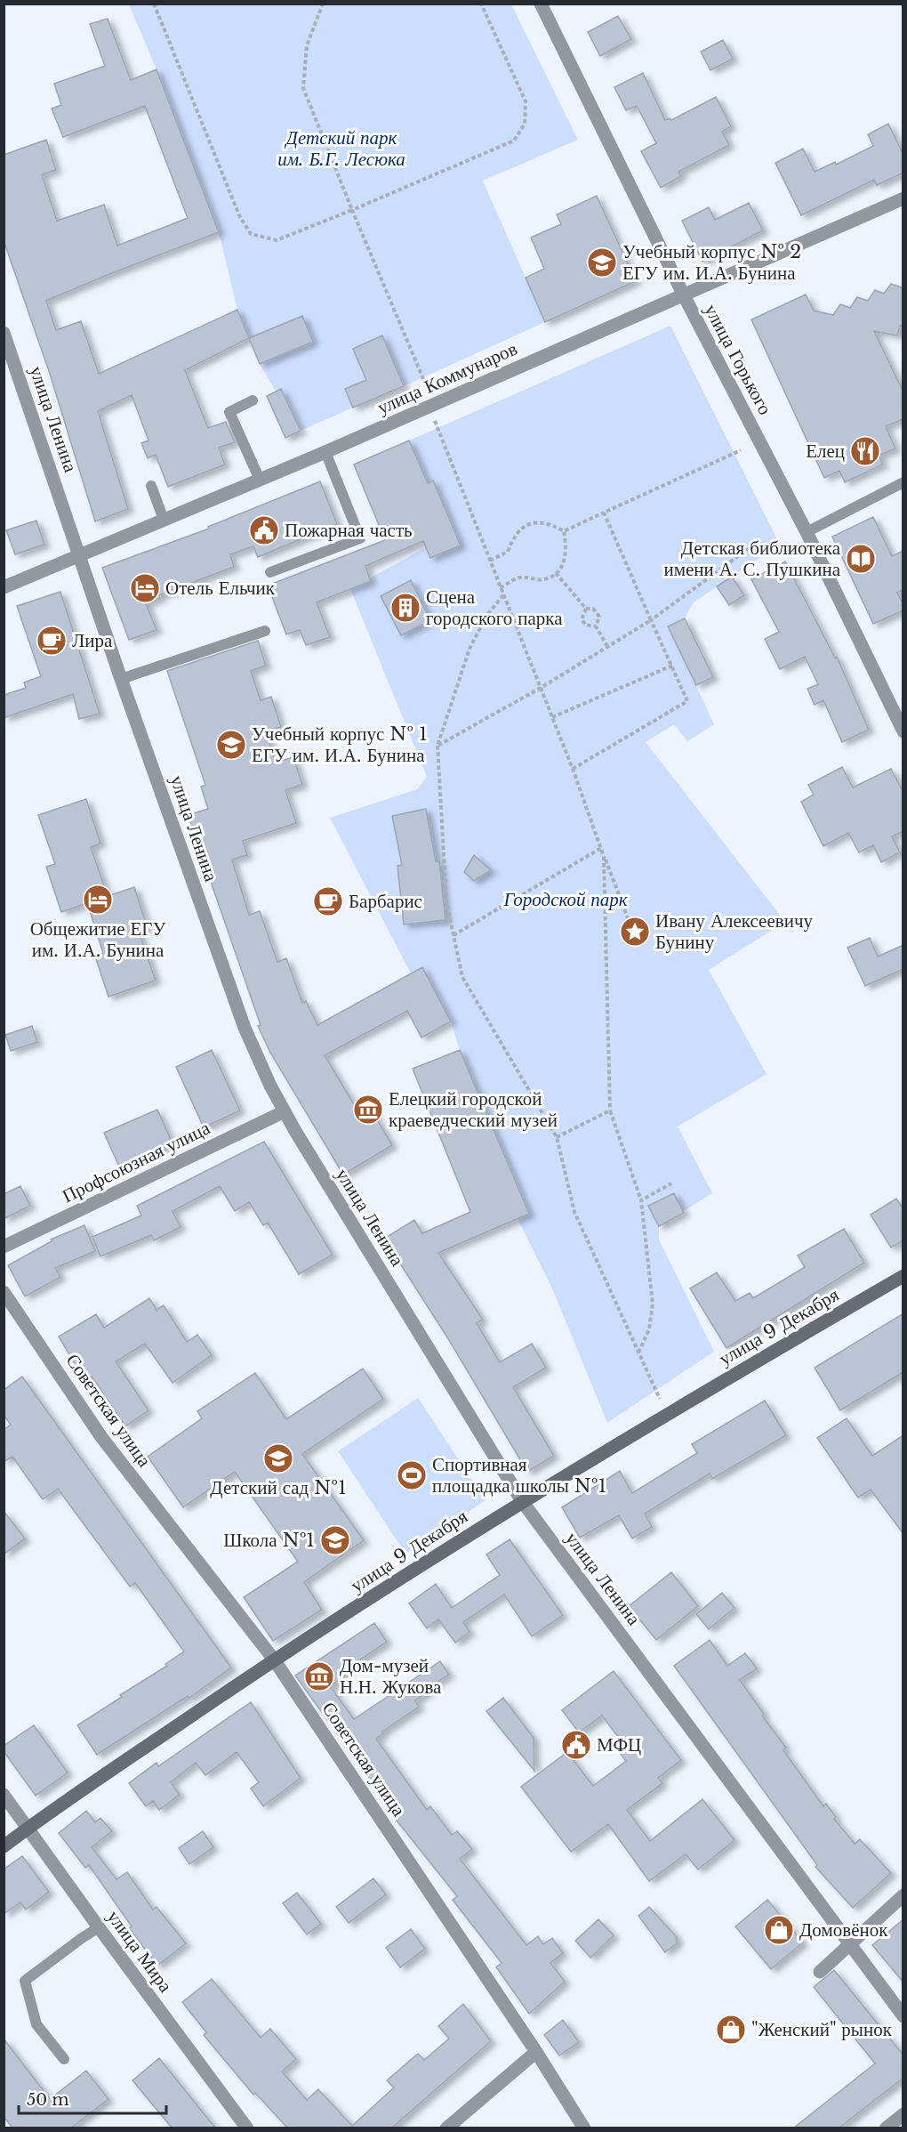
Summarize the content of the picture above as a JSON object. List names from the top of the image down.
{
  "streets": {
    "main road": ["улица 9 Декабря"],
    "street": [
      "улица Горького",
      "улица Коммунаров",
      "улица Ленина",
      "Профсоюзная улица",
      "Советская улица",
      "улица Мира"
    ]
  },
  "crossings": [
    ["улица Горького", "улица Коммунаров"],
    ["улица Коммунаров", "улица Ленина"],
    ["улица Ленина", "Профсоюзная улица"],
    ["улица Ленина", "улица 9 Декабря"],
    ["улица 9 Декабря", "Советская улица"],
    ["улица 9 Декабря", "улица Мира"]
  ],
  "parks": ["Детский парк им. Б.Г. Лесюка", "Городской парк"],
  "places": {
    "school or university": [
      "Учебный корпус № 2 ЕГУ им. И.А. Бунина",
      "Учебный корпус № 1 ЕГУ им. И.А. Бунина",
      "Детский сад №1",
      "Школа №1"
    ],
    "restaurant": ["Елец"],
    "public building": ["Пожарная часть", "МФЦ"],
    "library": ["Детская библиотека имени А. С. Пушкина"],
    "hotel": ["Отель Ельчик", "Общежитие ЕГУ им. И.А. Бунина"],
    "building": ["Сцена городского парка"],
    "cafe": ["Лира", "Барбарис"],
    "place": ["Ивану Алексеевичу Бунину"],
    "museum": ["Елецкий городской краеведческий музей", "Дом-музей Н.Н. Жукова"],
    "sports": ["Спортивная площадка школы №1"],
    "shop": ["Домовёнок", "\"Женский\" рынок"]
  },
  "scale_bar": "50 m"
}
